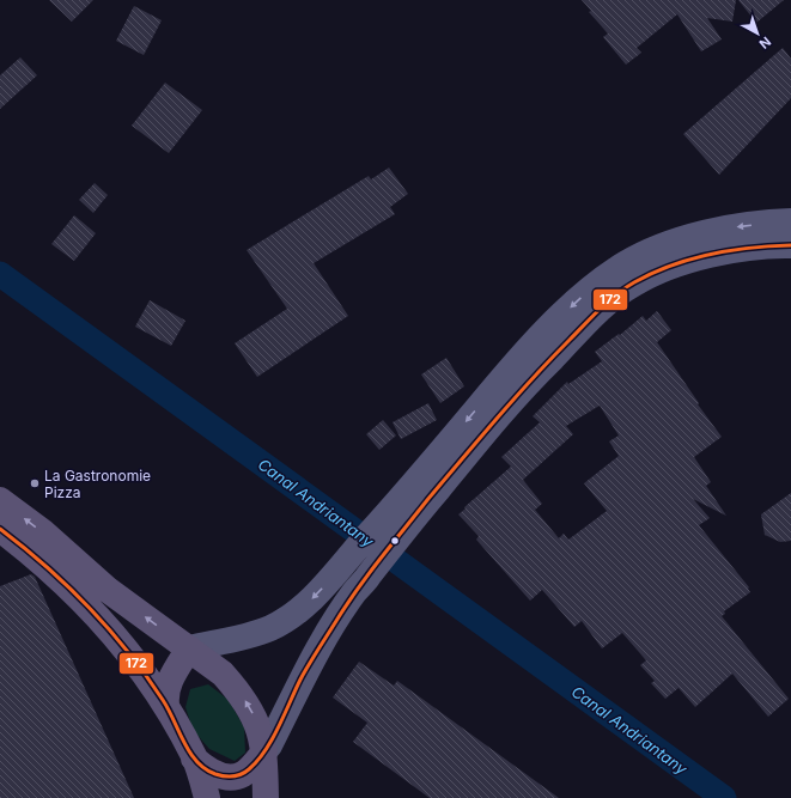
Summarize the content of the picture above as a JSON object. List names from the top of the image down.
{
  "water": ["Canal Andriantany"],
  "places": ["La Gastronomie Pizza"],
  "lines": ["transit line 172"],
  "north": "bottom right"
}
